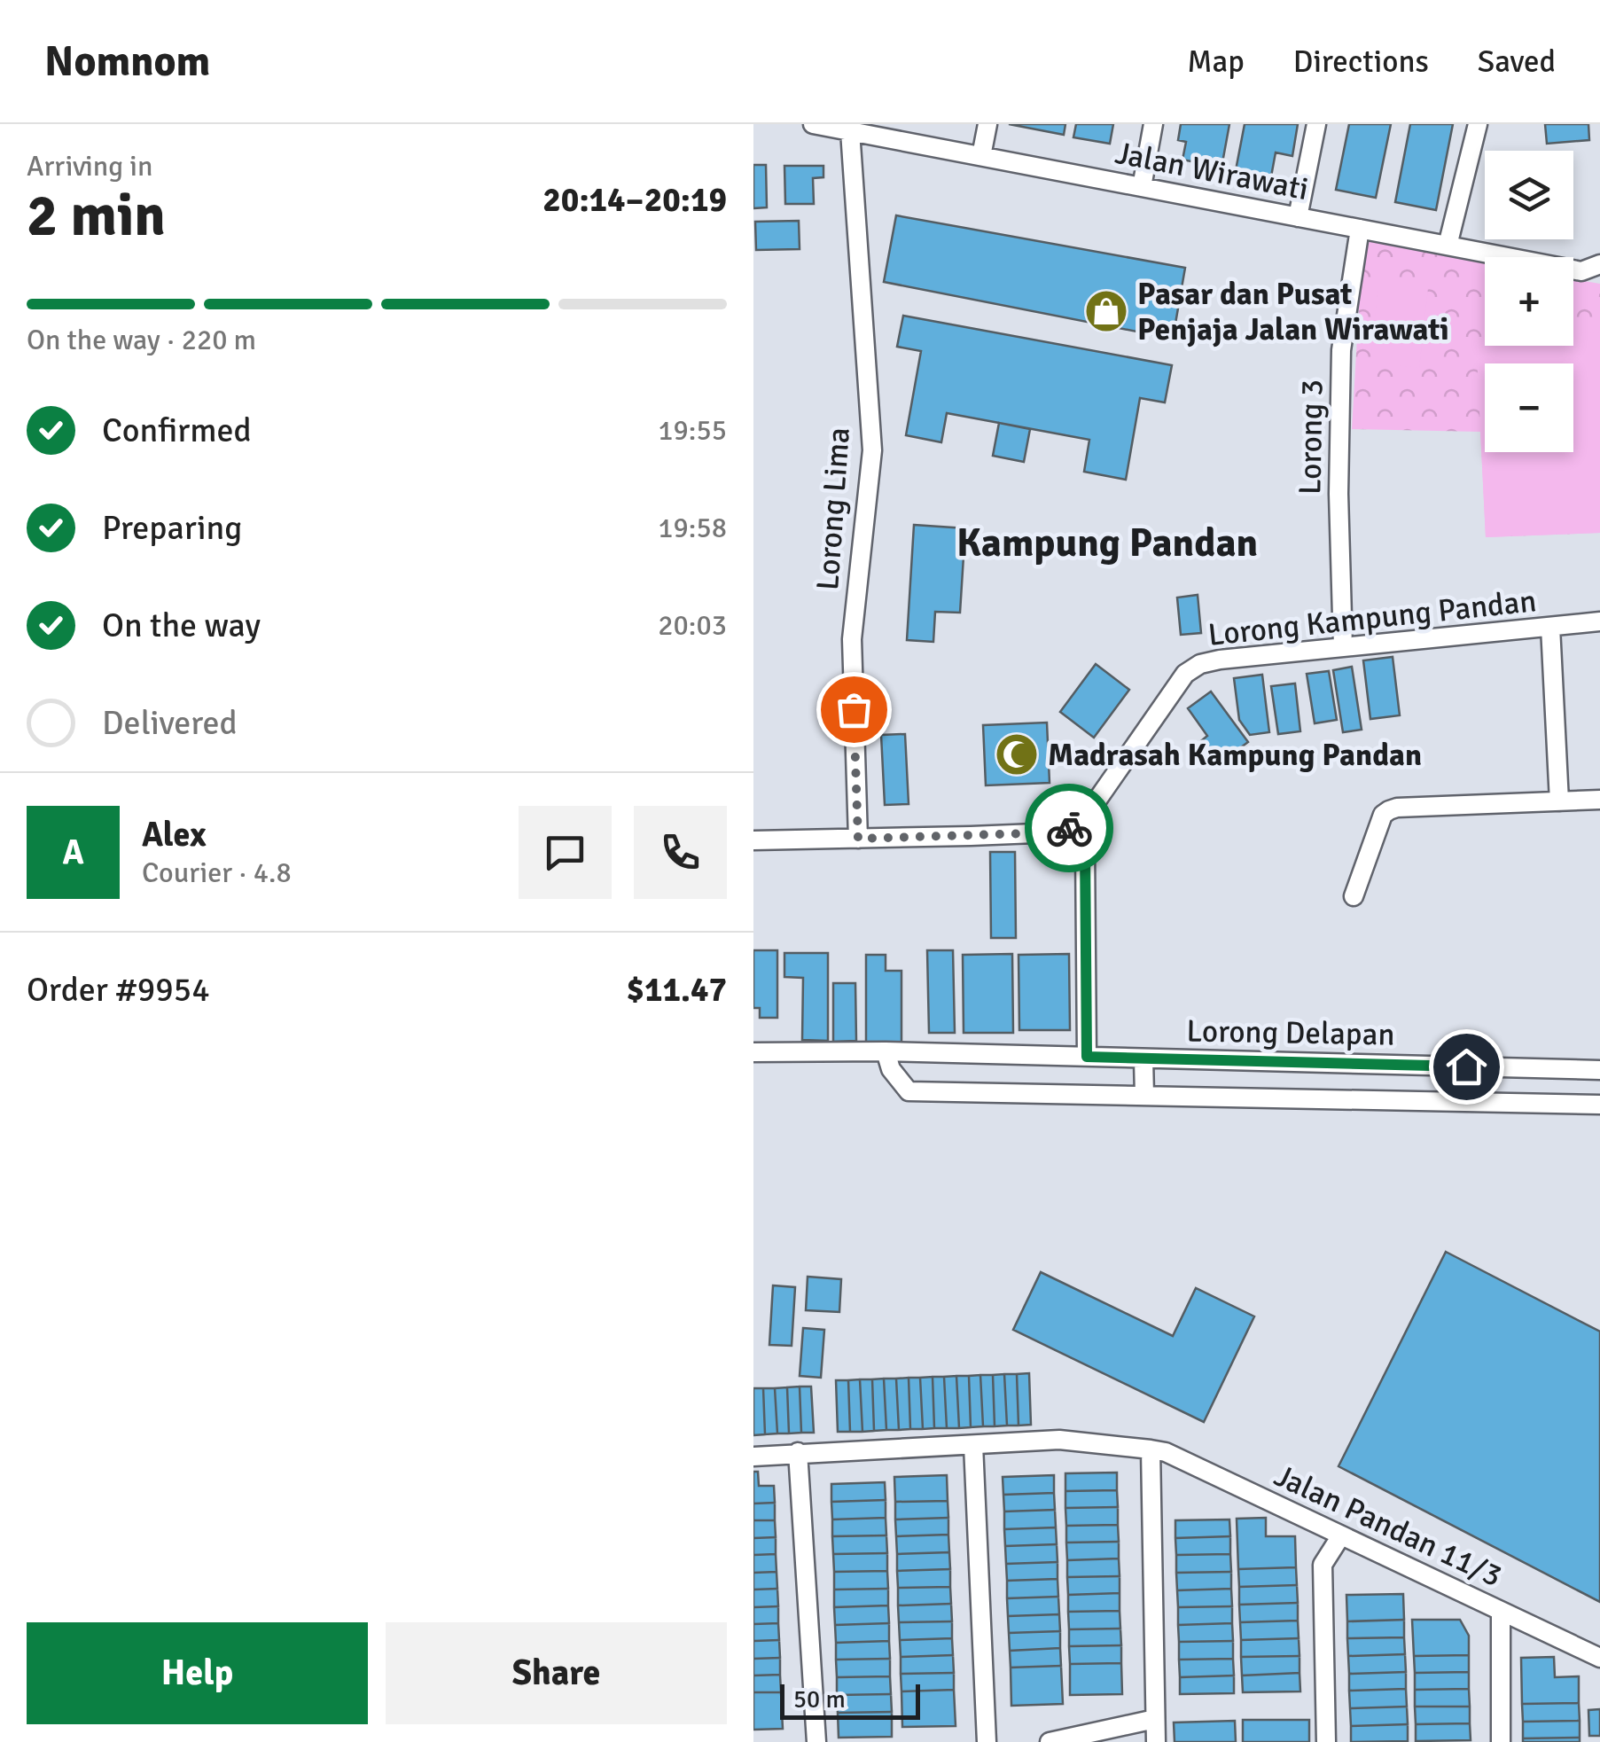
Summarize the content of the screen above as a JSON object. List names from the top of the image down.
{
  "streets": {
    "street": [
      "Jalan Wirawati",
      "Lorong 3",
      "Lorong Lima",
      "Lorong Kampung Pandan",
      "Lorong Delapan",
      "Jalan Pandan 11/3"
    ]
  },
  "crossings": [
    ["Jalan Wirawati", "Lorong 3"],
    ["Jalan Wirawati", "Lorong Lima"],
    ["Lorong 3", "Lorong Kampung Pandan"]
  ],
  "districts": ["Kampung Pandan"],
  "places": {
    "shop": ["Pasar dan Pusat Penjaja Jalan Wirawati"],
    "mosque": ["Madrasah Kampung Pandan"]
  },
  "scale_bar": "50 m",
  "page": {
    "header": "Nomnom",
    "nav": ["Map", "Directions", "Saved"],
    "heading": ["2 min", "Arriving in", "20:14–20:19"],
    "panel": [
      "Alex",
      "Courier · 4.8",
      "Order #9954",
      "$11.47"
    ],
    "map_buttons": ["+", "−"],
    "bar": "On the way · 220 m",
    "list": [
      ["Confirmed", "19:55"],
      ["Preparing", "19:58"],
      ["On the way", "20:03"],
      "Delivered"
    ],
    "round": "A",
    "buttons": ["Help", "Share"],
    "scale": "50 m"
  }
}
